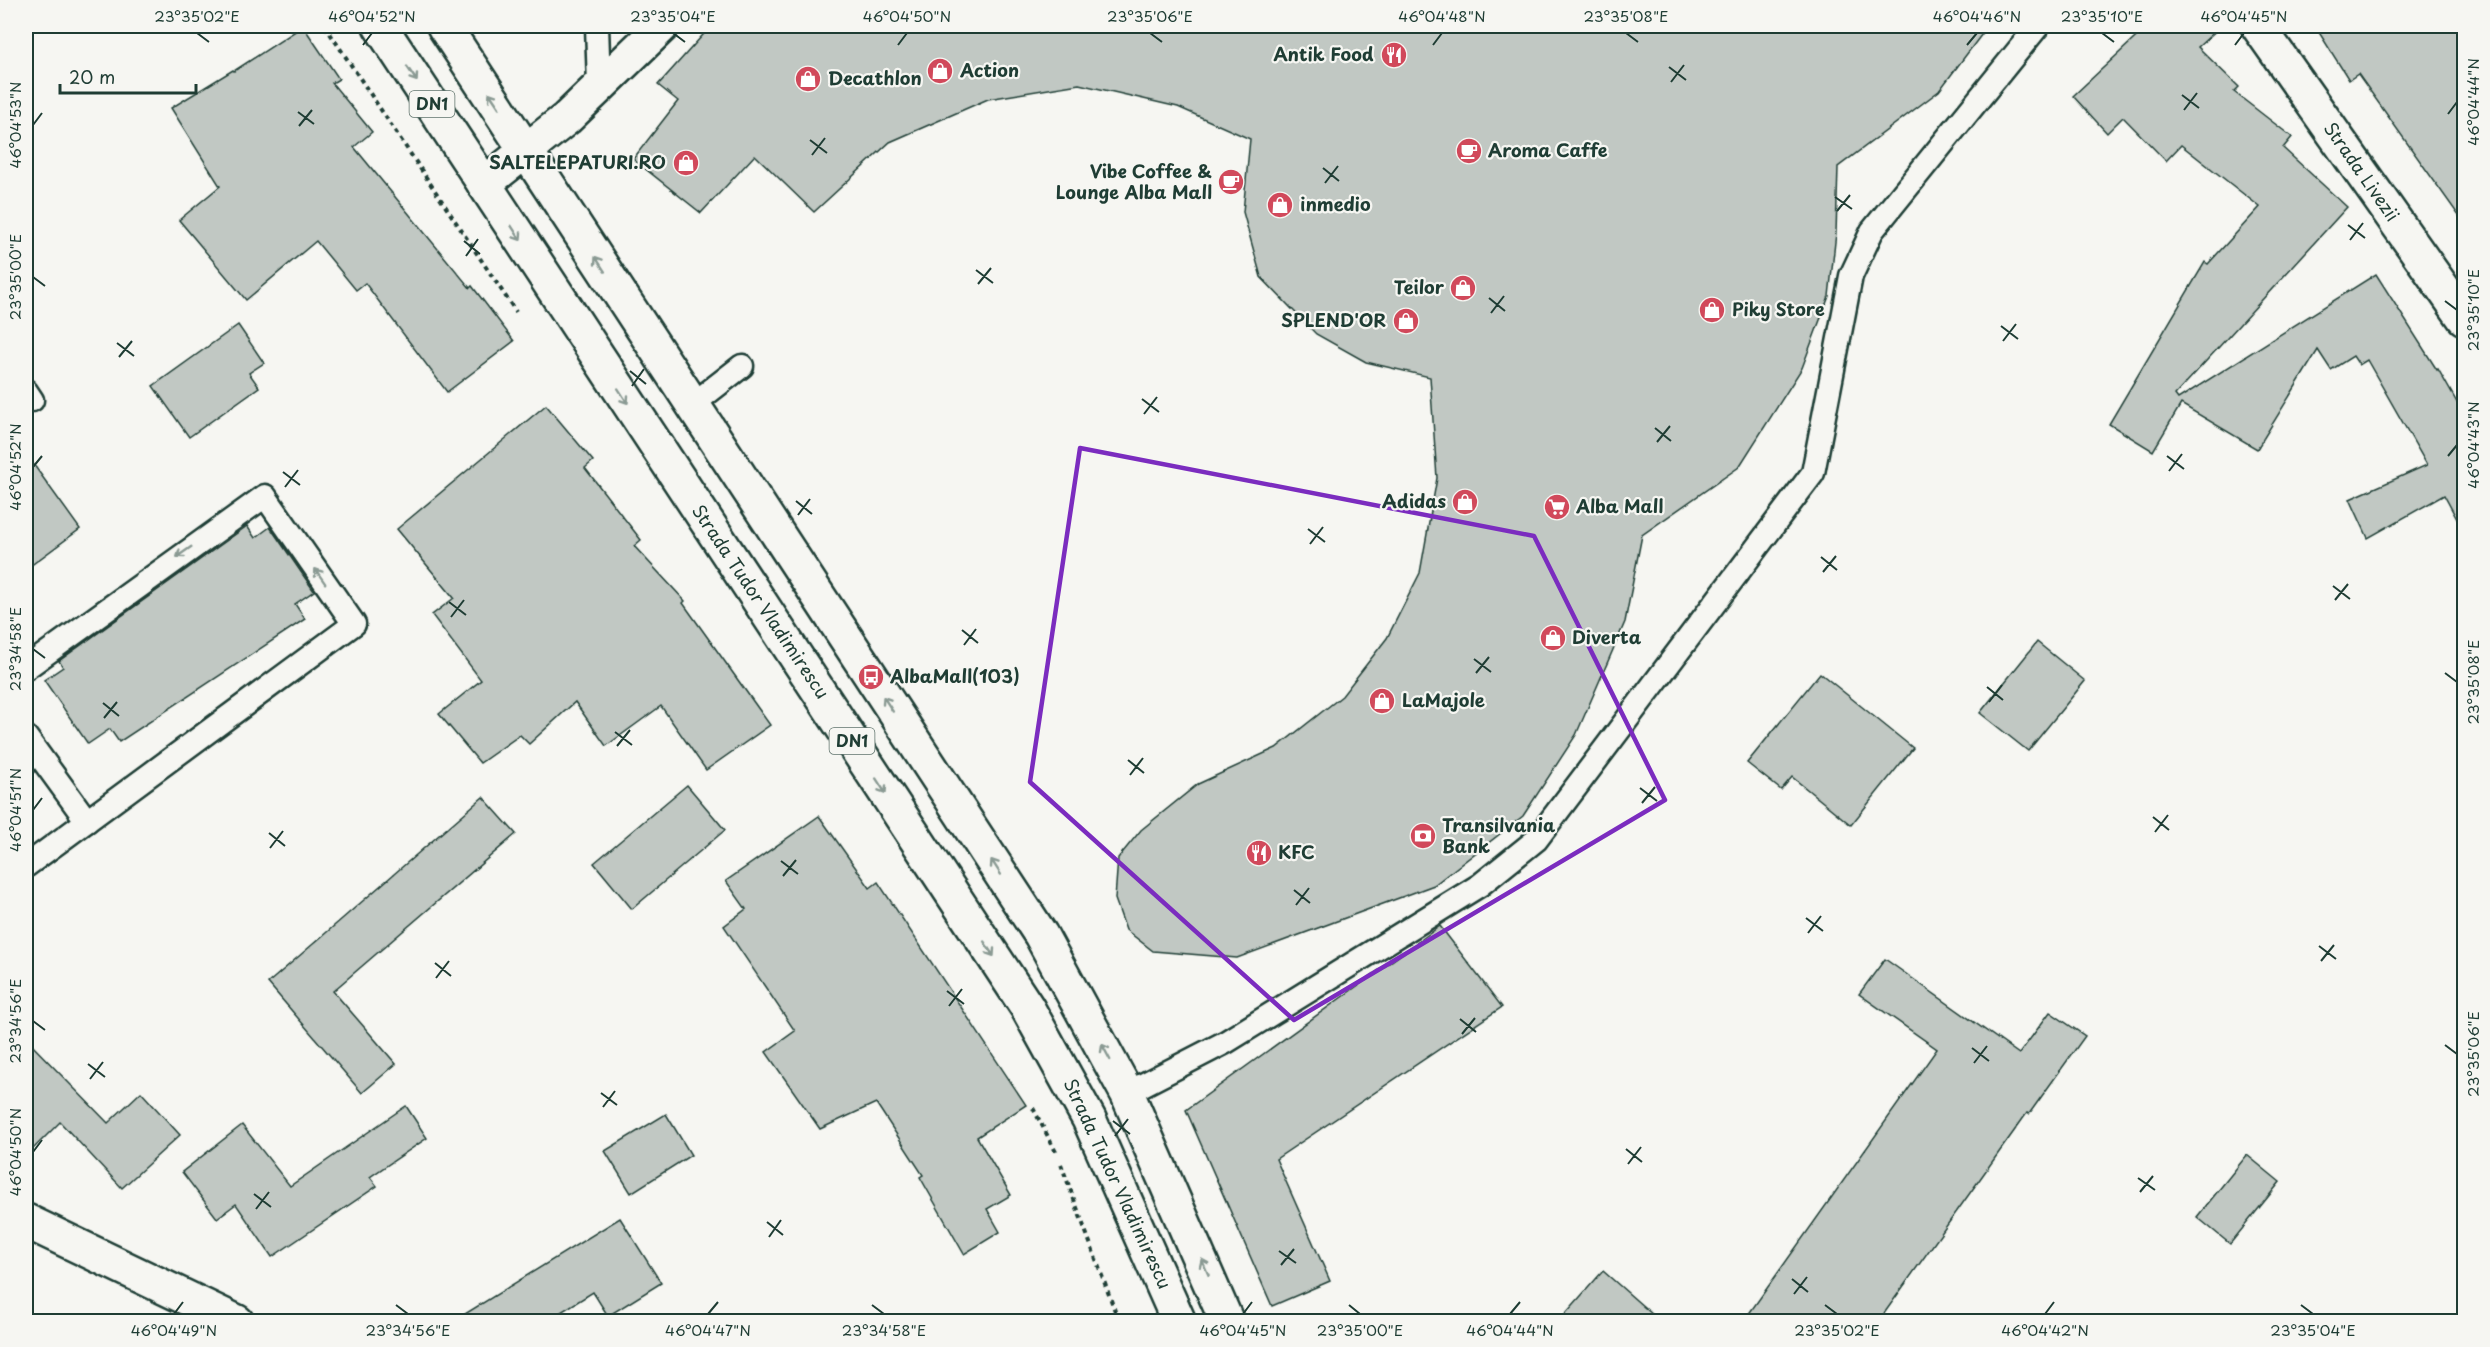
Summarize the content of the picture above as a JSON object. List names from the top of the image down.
{
  "streets": {
    "main road": ["DN1", "Strada Livezii", "Strada Tudor Vladimirescu"]
  },
  "places": {
    "restaurant": ["Antik Food", "KFC"],
    "shop": [
      "Action",
      "Decathlon",
      "SALTELEPATURI.RO",
      "inmedio",
      "Teilor",
      "Piky Store",
      "SPLEND'OR",
      "Adidas",
      "Diverta",
      "LaMajole"
    ],
    "cafe": ["Aroma Caffe", "Vibe Coffee & Lounge Alba Mall"],
    "supermarket": ["Alba Mall"],
    "bus stop": ["AlbaMall(103)"],
    "bank": ["Transilvania Bank"]
  },
  "scale_bar": "20 m",
  "coordinates": [
    "23°35'02\"E",
    "46°04'52\"N",
    "23°35'04\"E",
    "46°04'50\"N",
    "23°35'06\"E",
    "46°04'48\"N",
    "23°35'08\"E",
    "46°04'46\"N",
    "23°35'10\"E",
    "46°04'45\"N",
    "46°04'44\"N",
    "46°04'53\"N",
    "23°35'00\"E",
    "46°04'43\"N",
    "23°34'58\"E",
    "46°04'51\"N",
    "23°34'56\"E",
    "46°04'49\"N",
    "46°04'47\"N",
    "46°04'42\"N"
  ]
}
